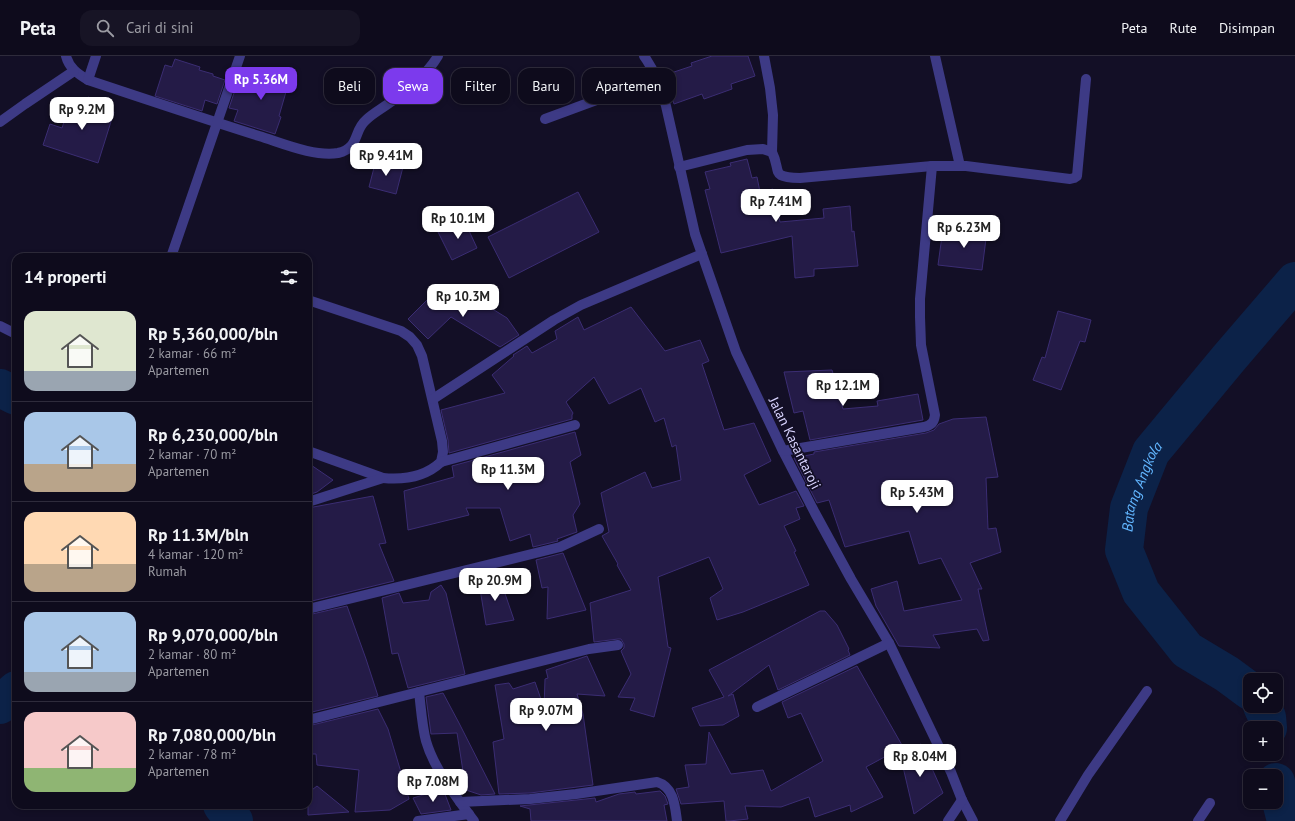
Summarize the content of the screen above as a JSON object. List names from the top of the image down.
{
  "streets": {
    "street": ["Jalan Kasantaroji"]
  },
  "water": ["Batang Angkola"],
  "page": {
    "header": "Peta",
    "search": "Cari di sini",
    "nav": ["Peta", "Rute", "Disimpan"],
    "price": [
      "Rp 5.36M",
      "Rp 9.2M",
      "Rp 9.41M",
      "Rp 7.41M",
      "Rp 10.1M",
      "Rp 6.23M",
      "Rp 10.3M",
      "Rp 12.1M",
      "Rp 11.3M",
      "Rp 5.43M",
      "Rp 20.9M",
      "Rp 9.07M",
      "Rp 8.04M",
      "Rp 7.08M"
    ],
    "chip": [
      "Beli",
      "Sewa",
      "Filter",
      "Baru",
      "Apartemen"
    ],
    "heading": "14 properti",
    "list": [
      {
        "name": "Rp 5,360,000/bln",
        "note": "2 kamar · 66 m² · Apartemen"
      },
      {
        "name": "Rp 6,230,000/bln",
        "note": "2 kamar · 70 m² · Apartemen"
      },
      {
        "name": "Rp 11.3M/bln",
        "note": "4 kamar · 120 m² · Rumah"
      },
      {
        "name": "Rp 9,070,000/bln",
        "note": "2 kamar · 80 m² · Apartemen"
      },
      {
        "name": "Rp 7,080,000/bln",
        "note": "2 kamar · 78 m² · Apartemen"
      }
    ],
    "map_buttons": ["+", "−"]
  }
}
